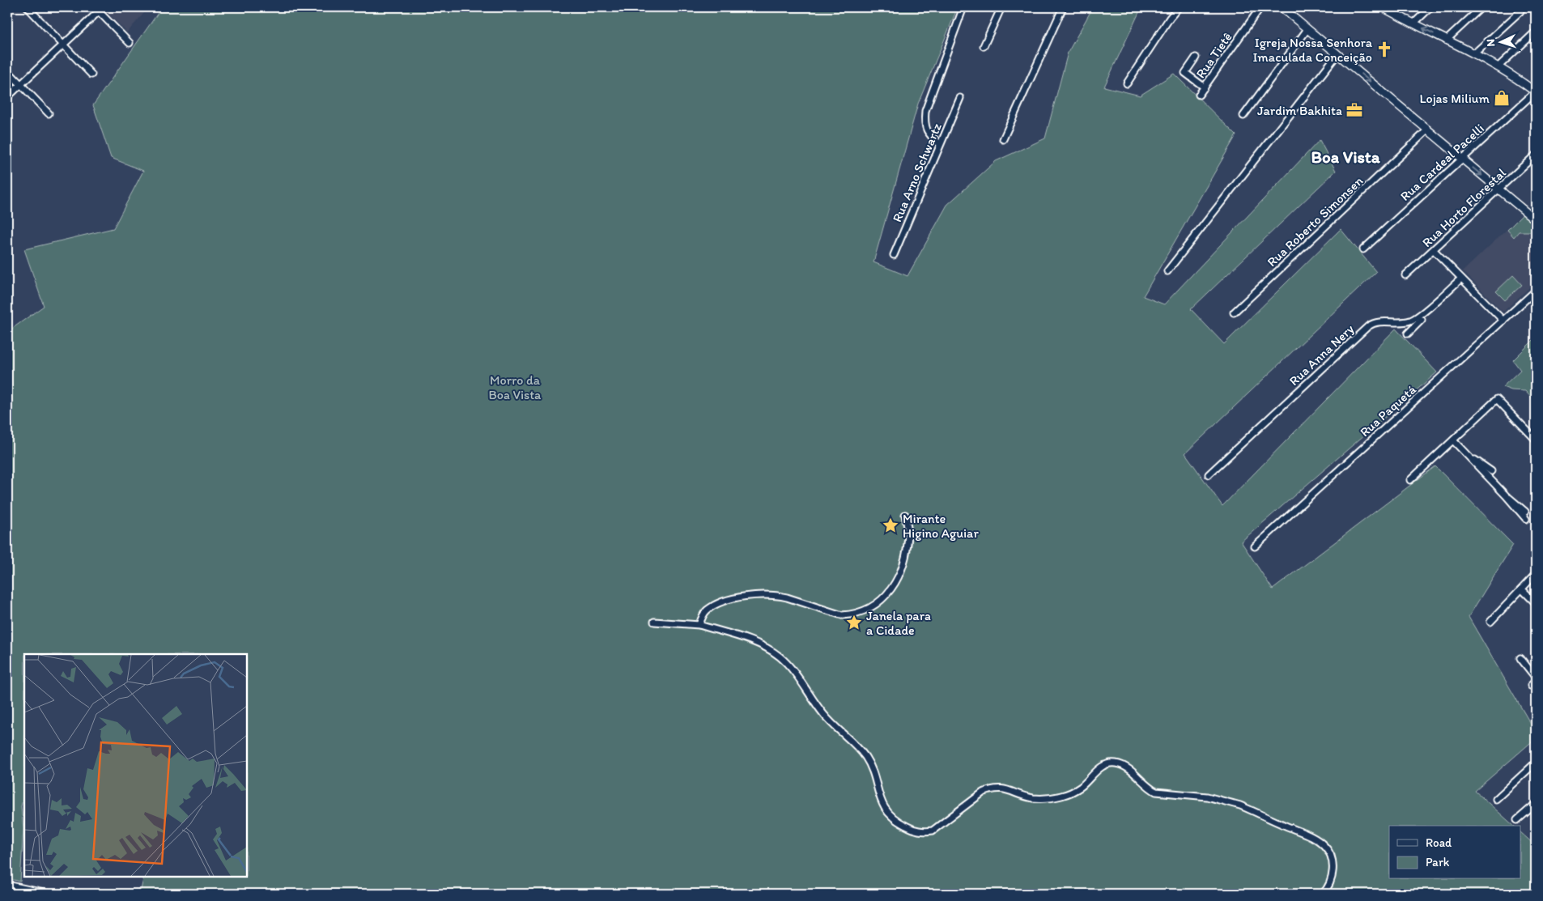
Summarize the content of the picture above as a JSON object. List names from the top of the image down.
{
  "streets": {
    "street": [
      "Rua Tietê",
      "Rua Cardeal Pacelli",
      "Rua Arno Schwartz",
      "Rua Horto Florestal",
      "Rua Roberto Simonsen",
      "Rua Anna Nery",
      "Rua Paquetá"
    ]
  },
  "districts": ["Boa Vista"],
  "parks": ["Morro da Boa Vista"],
  "places": {
    "church": ["Igreja Nossa Senhora Imaculada Conceição"],
    "shop": ["Lojas Milium"],
    "office": ["Jardim Bakhita"],
    "place": ["Mirante Higino Aguiar", "Janela para a Cidade"]
  },
  "legend": ["Road", "Park"],
  "north": "left"
}
